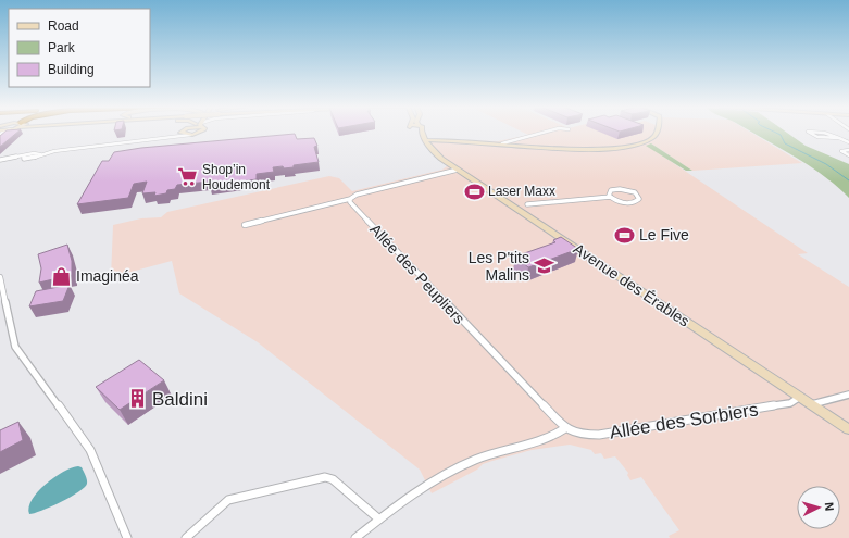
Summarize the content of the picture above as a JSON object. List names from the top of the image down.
{
  "streets": {
    "street": ["Allée des Peupliers", "Avenue des Érables", "Allée des Sorbiers"]
  },
  "crossings": [
    ["Allée des Peupliers", "Allée des Sorbiers"],
    ["Avenue des Érables", "Allée des Sorbiers"]
  ],
  "places": {
    "supermarket": ["Shop’in Houdemont"],
    "sports": ["Laser Maxx", "Le Five"],
    "school or university": ["Les P'tits Malins"],
    "shop": ["Imaginéa"],
    "building": ["Baldini"]
  },
  "legend": ["Road", "Park", "Building"],
  "north": "right"
}
